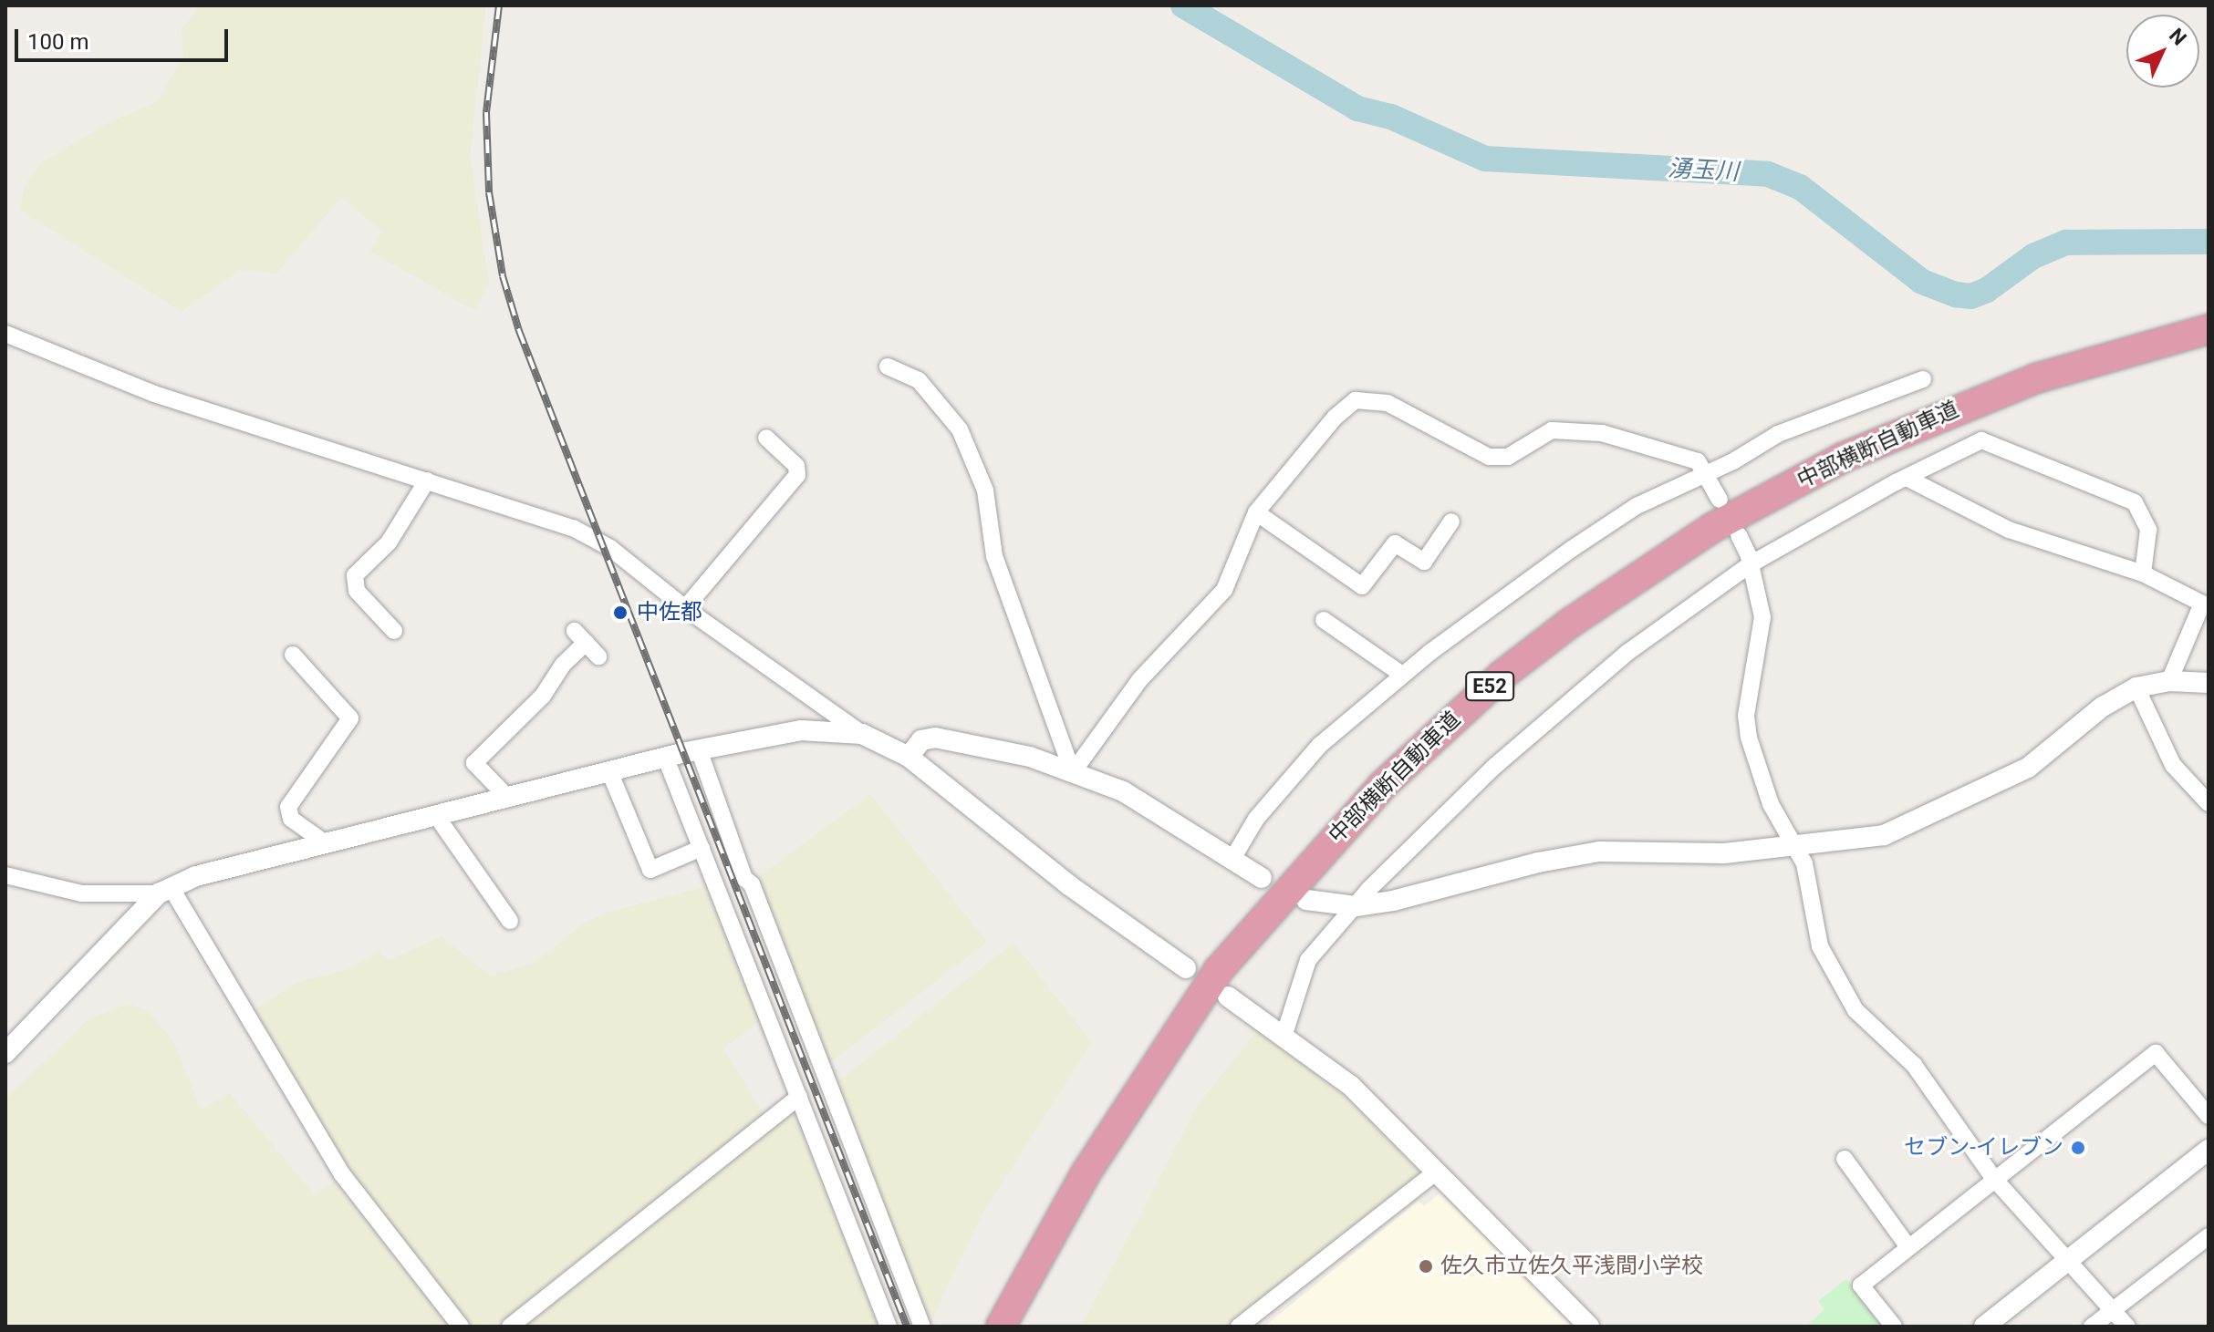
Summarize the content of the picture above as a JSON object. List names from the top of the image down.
{
  "streets": {
    "highway": ["中部横断自動車道", "E52"]
  },
  "water": ["湧玉川"],
  "places": ["中佐都", "セブン-イレブン", "佐久市立佐久平浅間小学校"],
  "scale_bar": "100 m",
  "north": "top right"
}
